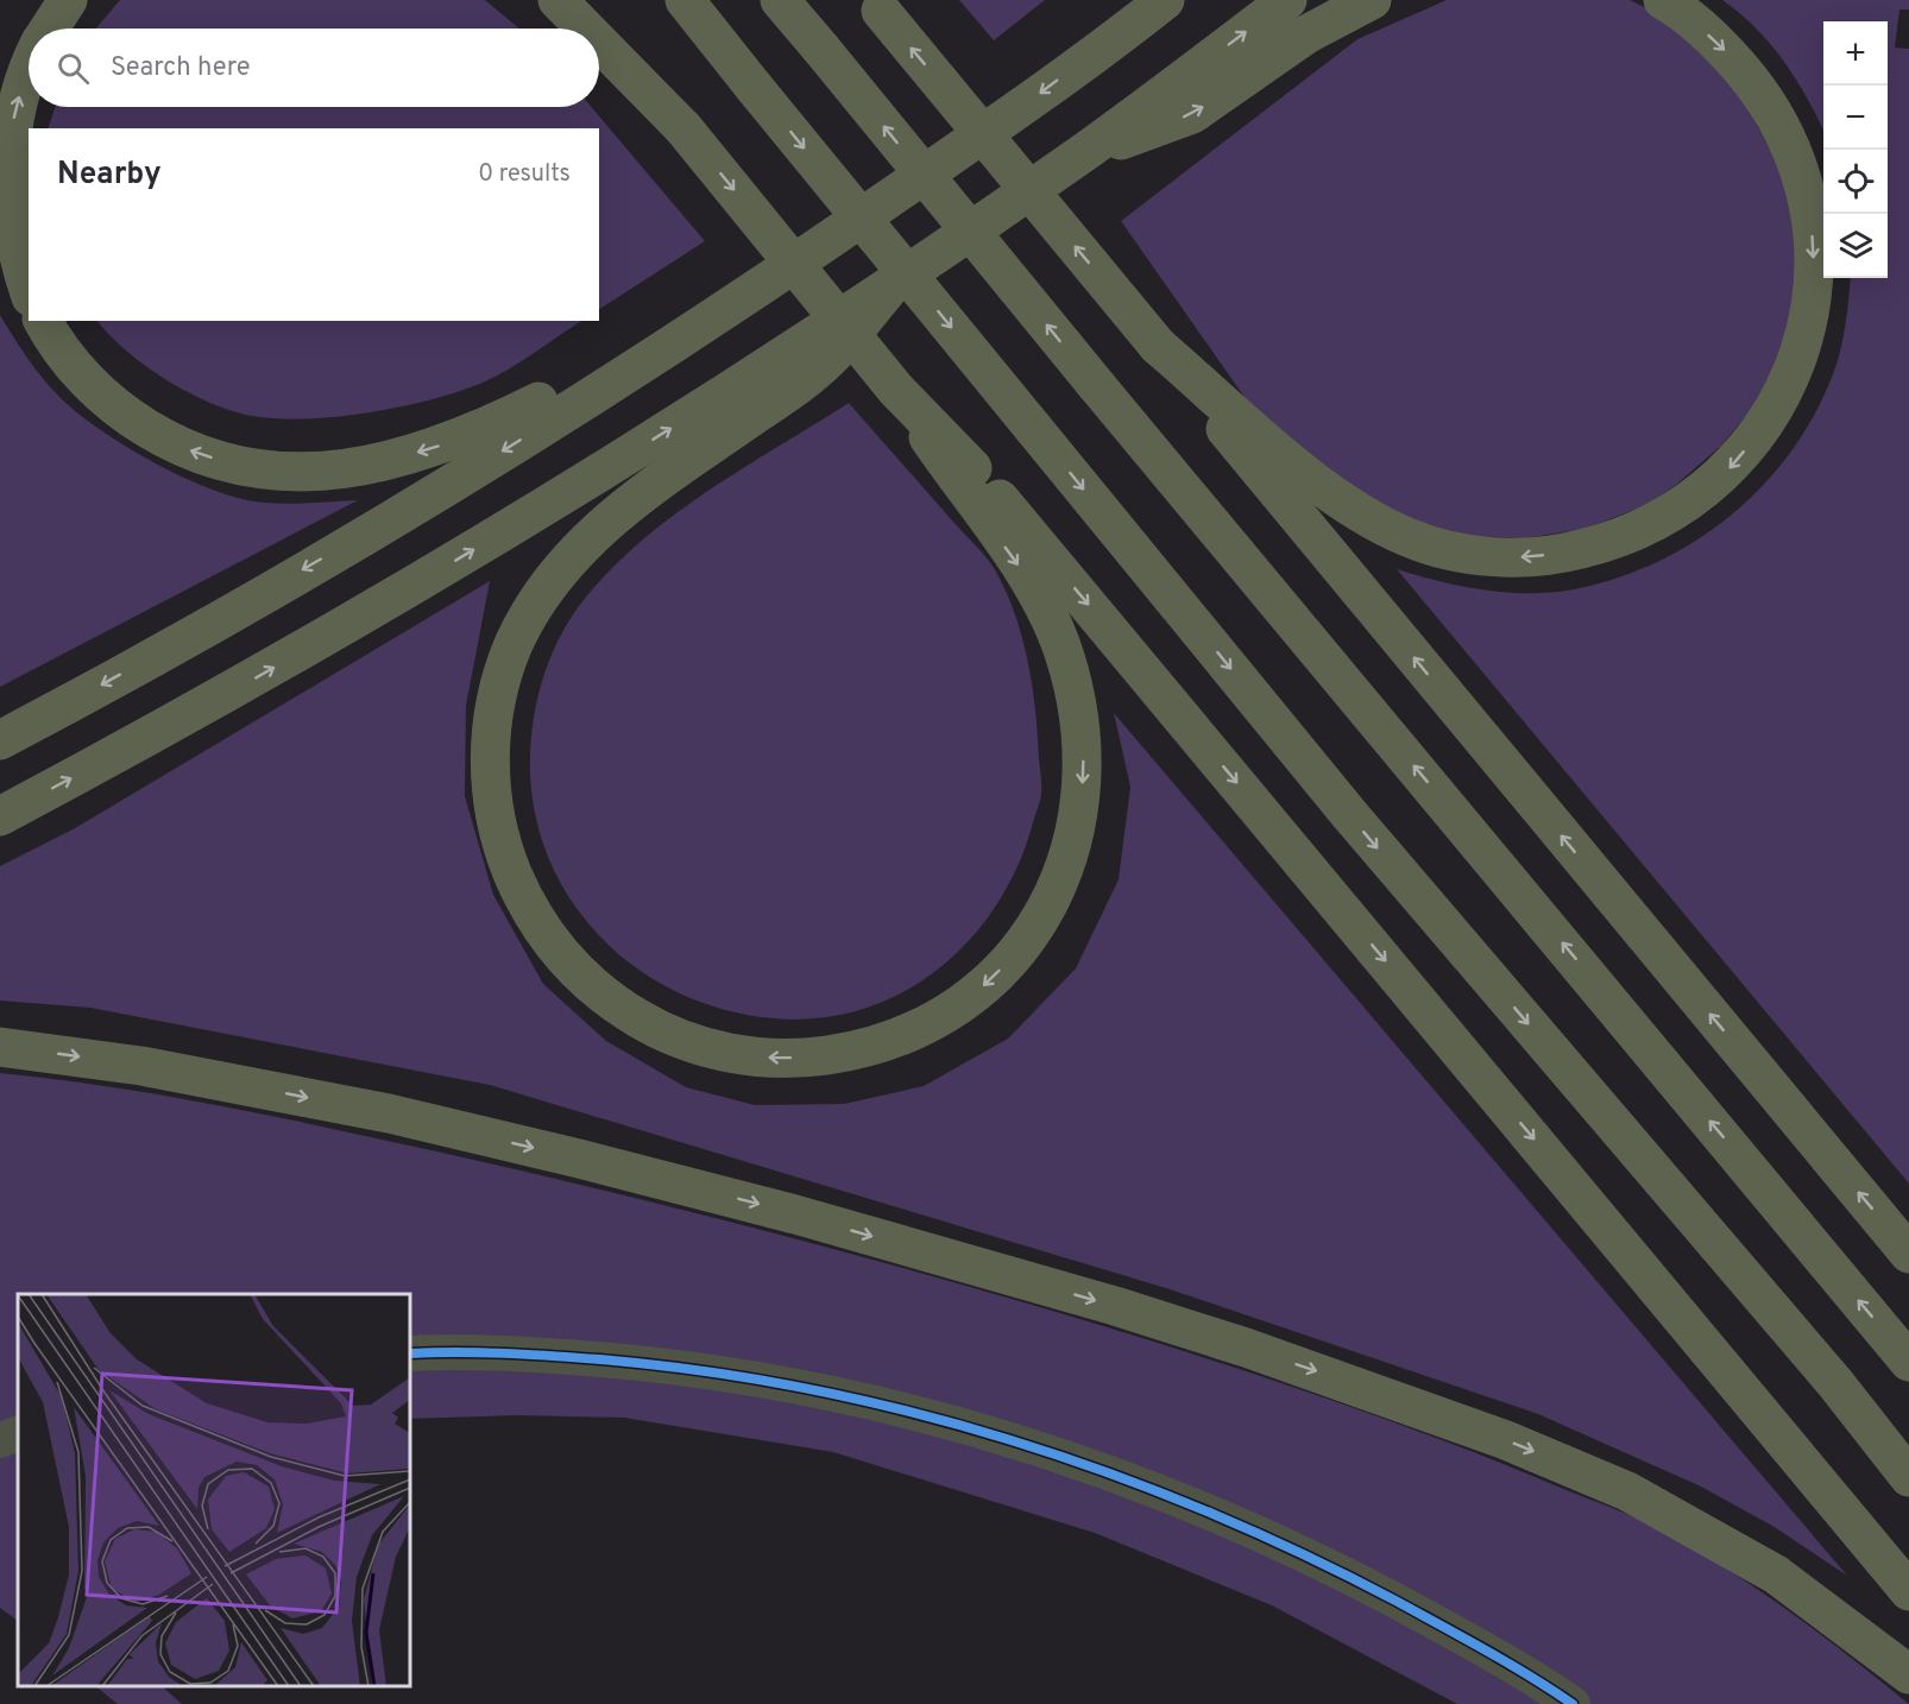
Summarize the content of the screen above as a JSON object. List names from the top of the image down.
{
  "page": {
    "map_buttons": ["+", "−"],
    "search": "Search here",
    "heading": ["Nearby", "0 results"]
  }
}
